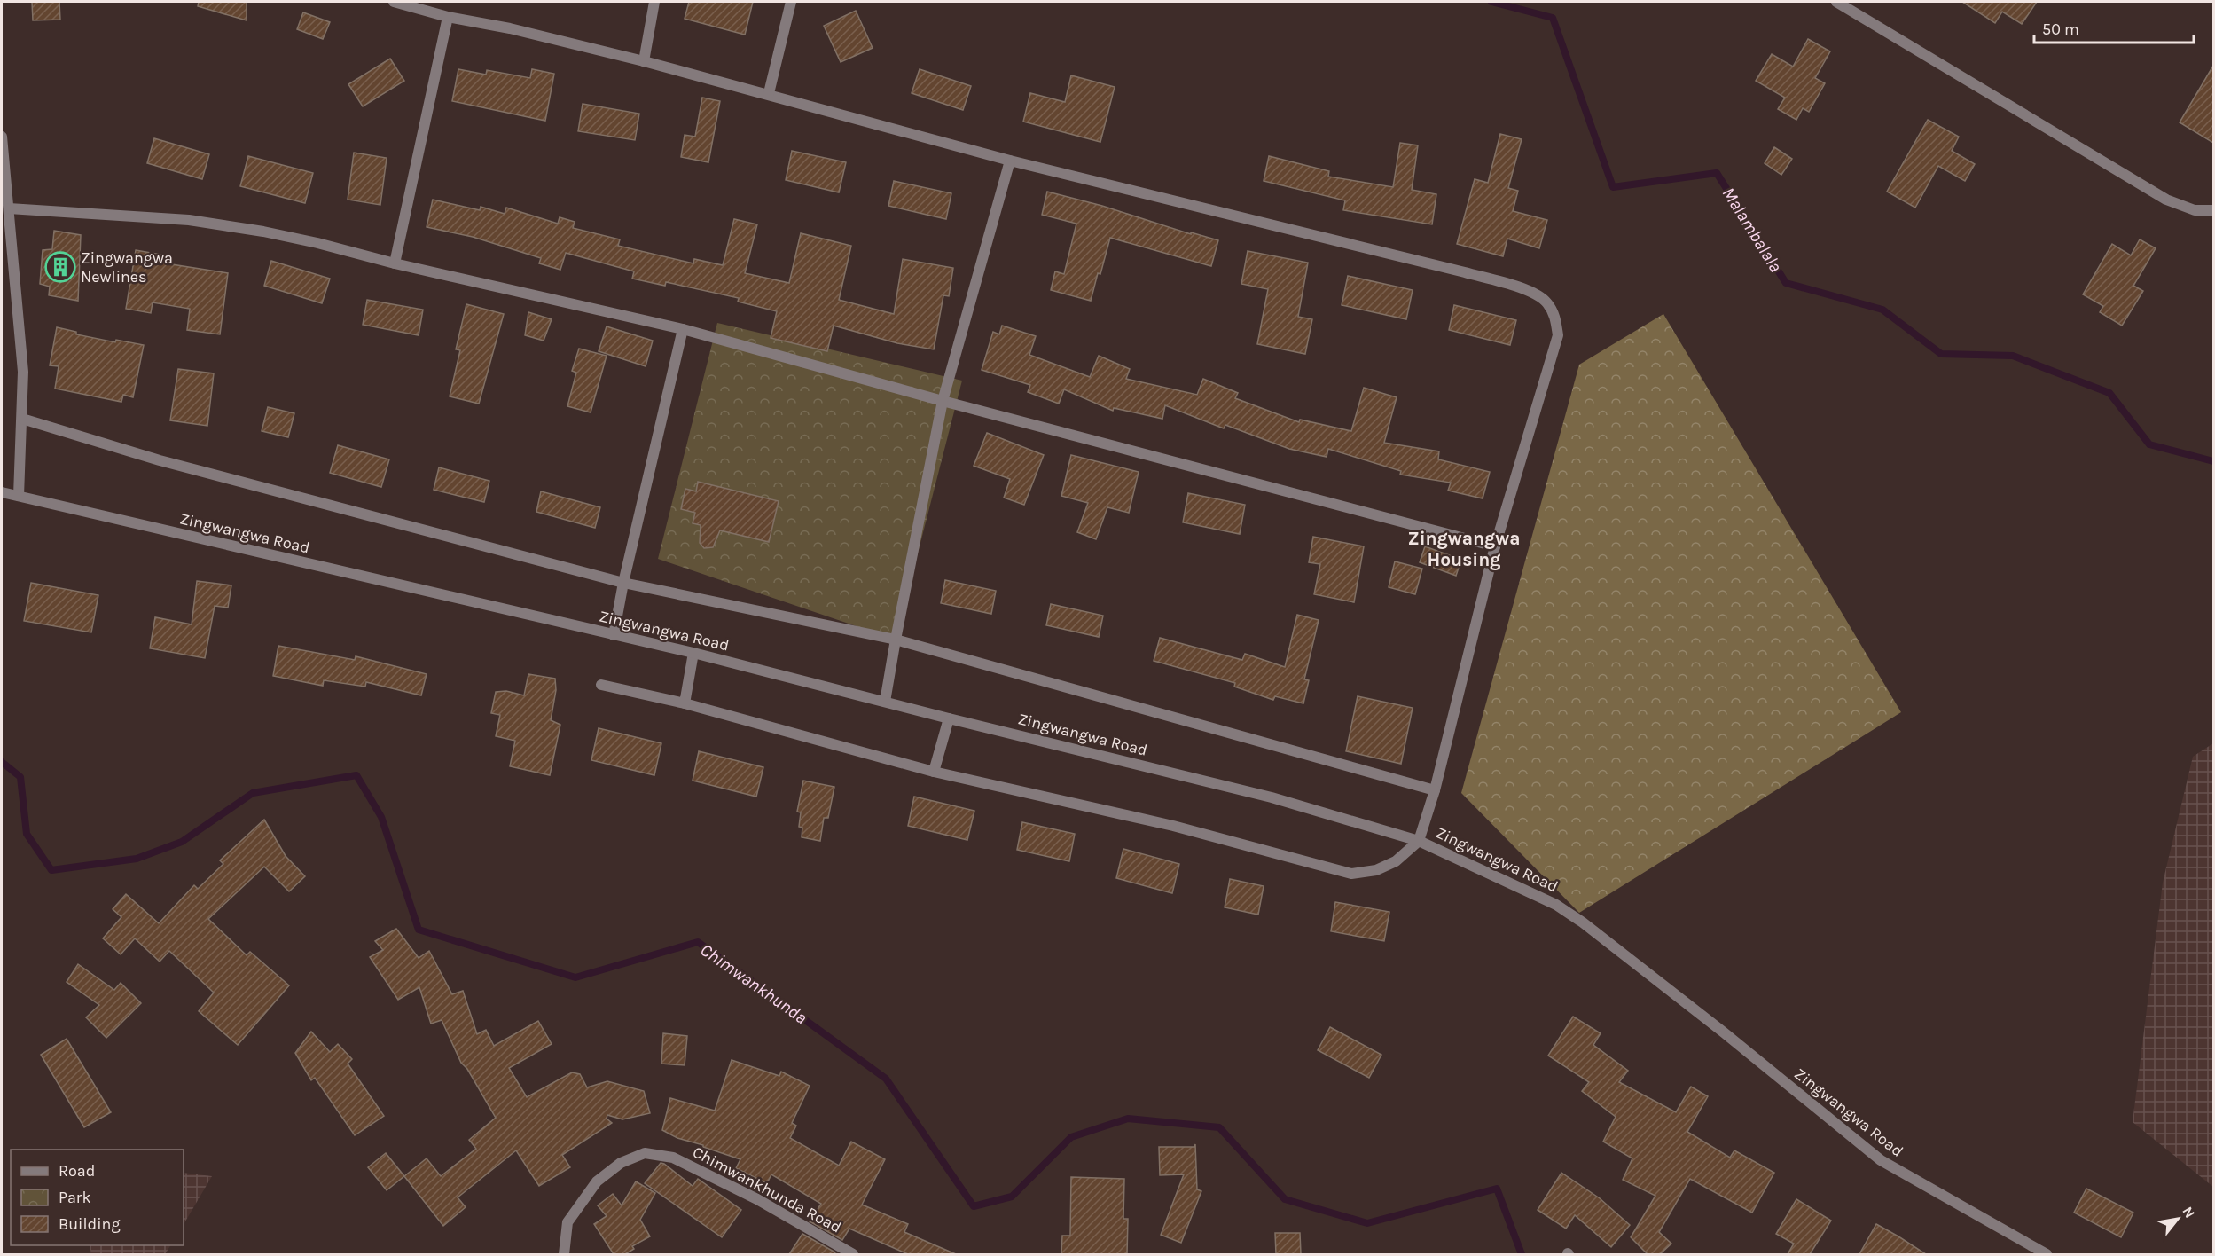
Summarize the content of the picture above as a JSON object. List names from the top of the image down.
{
  "streets": {
    "street": ["Zingwangwa Road", "Chimwankhunda Road"]
  },
  "districts": ["Zingwangwa Housing"],
  "water": ["Malambalala", "Chimwankhunda"],
  "places": {
    "building": ["Zingwangwa Newlines"]
  },
  "legend": ["Road", "Park", "Building"],
  "scale_bar": "50 m",
  "north": "top right"
}
